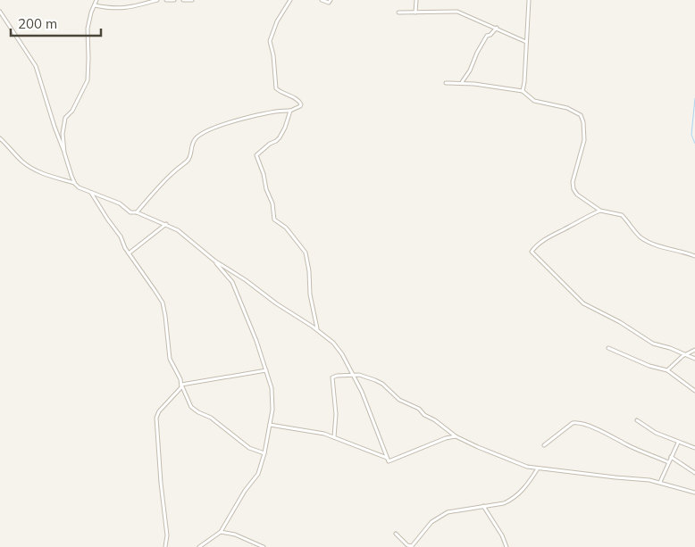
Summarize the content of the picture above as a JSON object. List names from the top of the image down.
{
  "scale_bar": "200 m"
}
